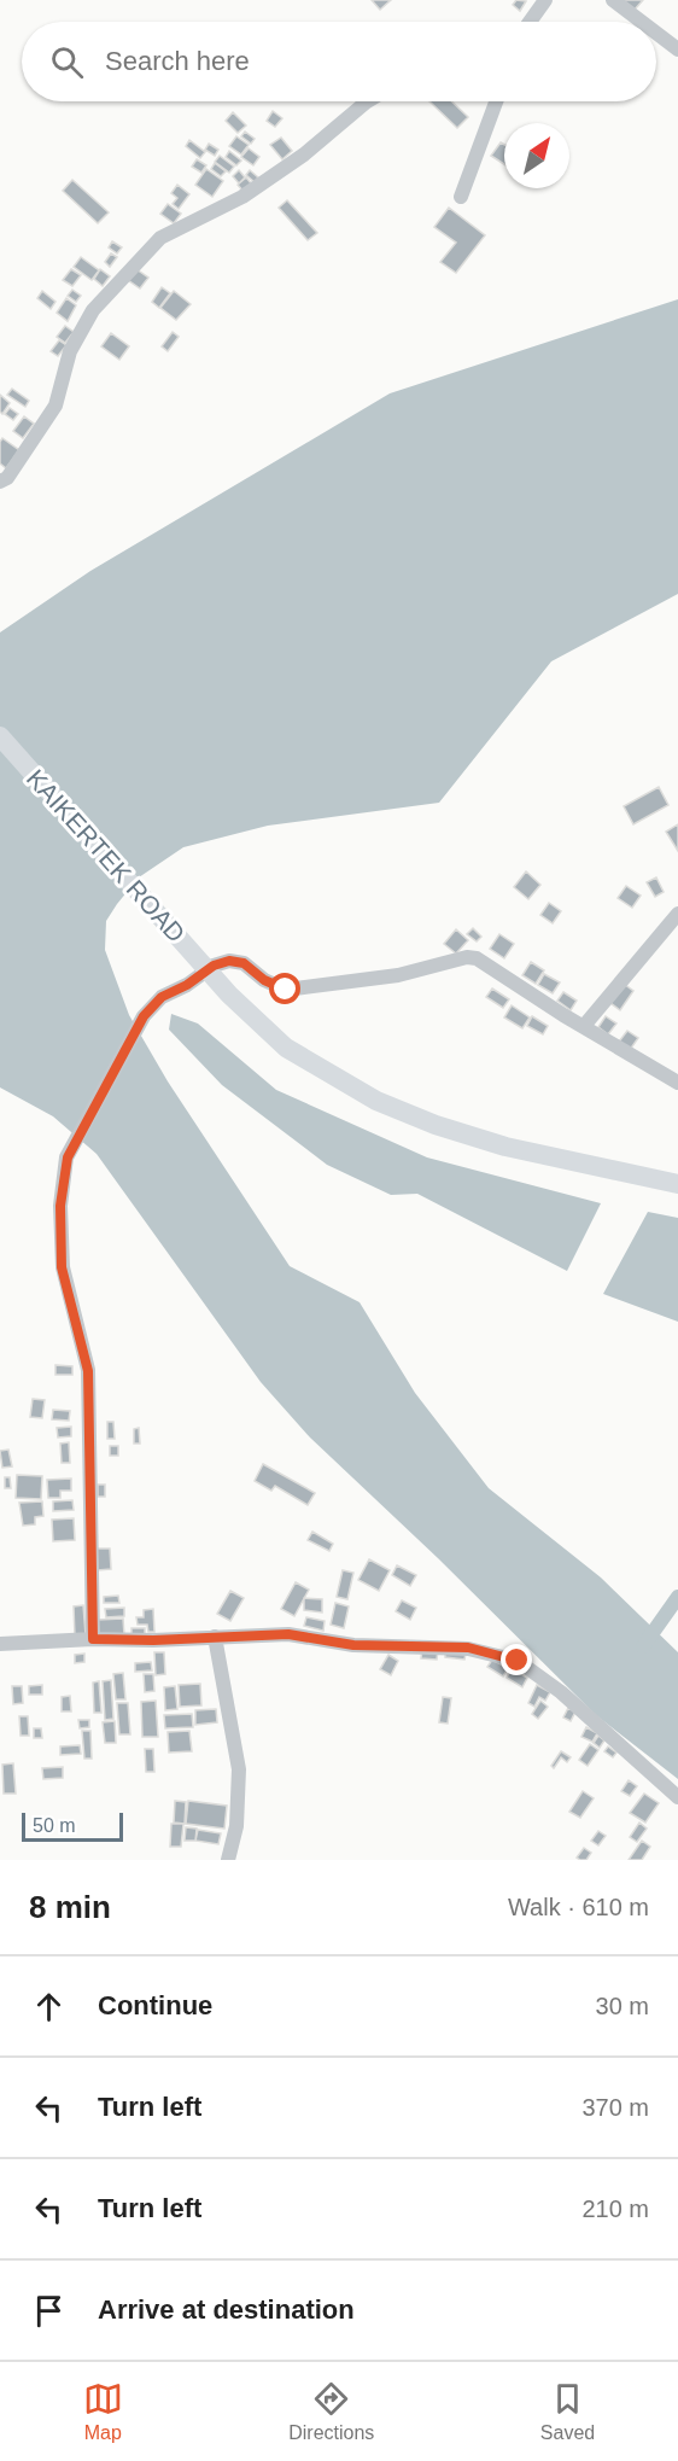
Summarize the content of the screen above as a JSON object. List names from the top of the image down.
{
  "streets": {
    "main road": ["KAIKERTEK ROAD"]
  },
  "scale_bar": "50 m",
  "north": "top right",
  "page": {
    "search": "Search here",
    "scale": "50 m",
    "heading": ["8 min", "Walk · 610 m"],
    "list": [
      ["Continue", "30 m"],
      ["Turn left", "370 m"],
      ["Turn left", "210 m"],
      "Arrive at destination"
    ],
    "nav": ["Map", "Directions", "Saved"]
  }
}
